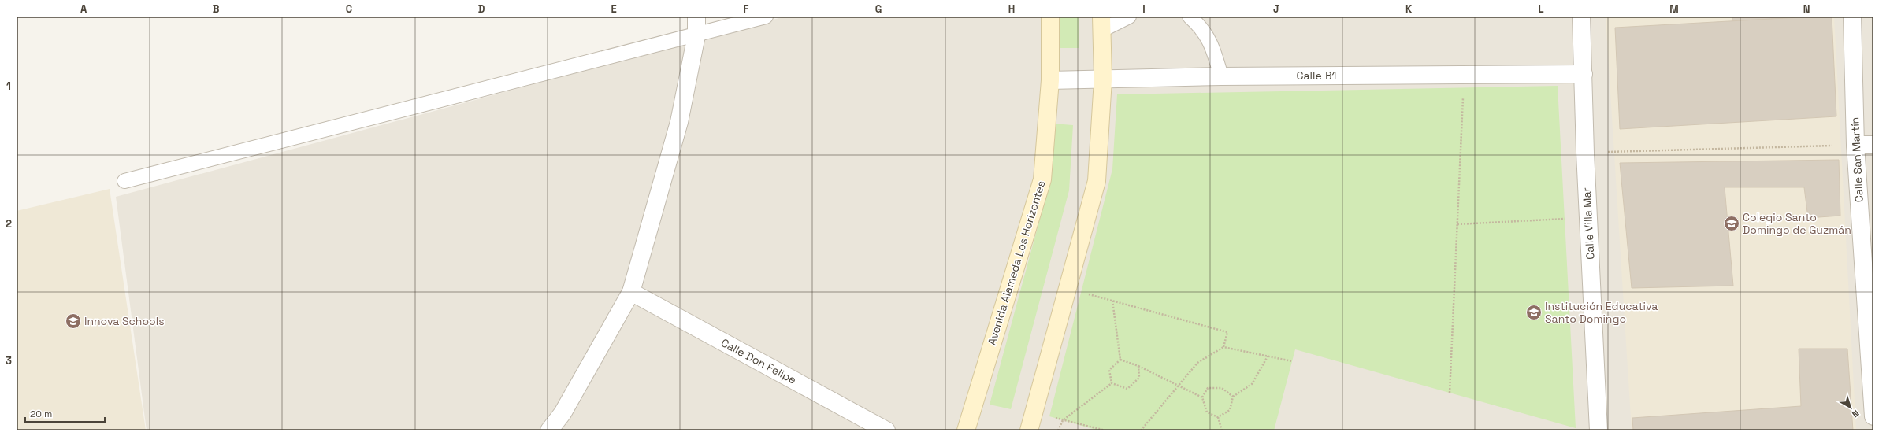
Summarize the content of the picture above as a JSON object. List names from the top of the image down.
{
  "streets": {
    "main road": ["Avenida Alameda Los Horizontes"],
    "street": [
      "Calle B1",
      "Calle San Martín",
      "Calle Villa Mar",
      "Calle Don Felipe"
    ]
  },
  "crossings": [
    ["Calle B1", "Calle Villa Mar"],
    ["Calle B1", "Avenida Alameda Los Horizontes"]
  ],
  "places": {
    "school or university": ["Colegio Santo Domingo de Guzmán", "Institución Educativa Santo Domingo", "Innova Schools"]
  },
  "scale_bar": "20 m",
  "north": "bottom right",
  "grid": {
    "columns": [
      "A",
      "B",
      "C",
      "D",
      "E",
      "F",
      "G",
      "H",
      "I",
      "J",
      "K",
      "L",
      "M",
      "N"
    ],
    "rows": ["1", "2", "3"]
  }
}
